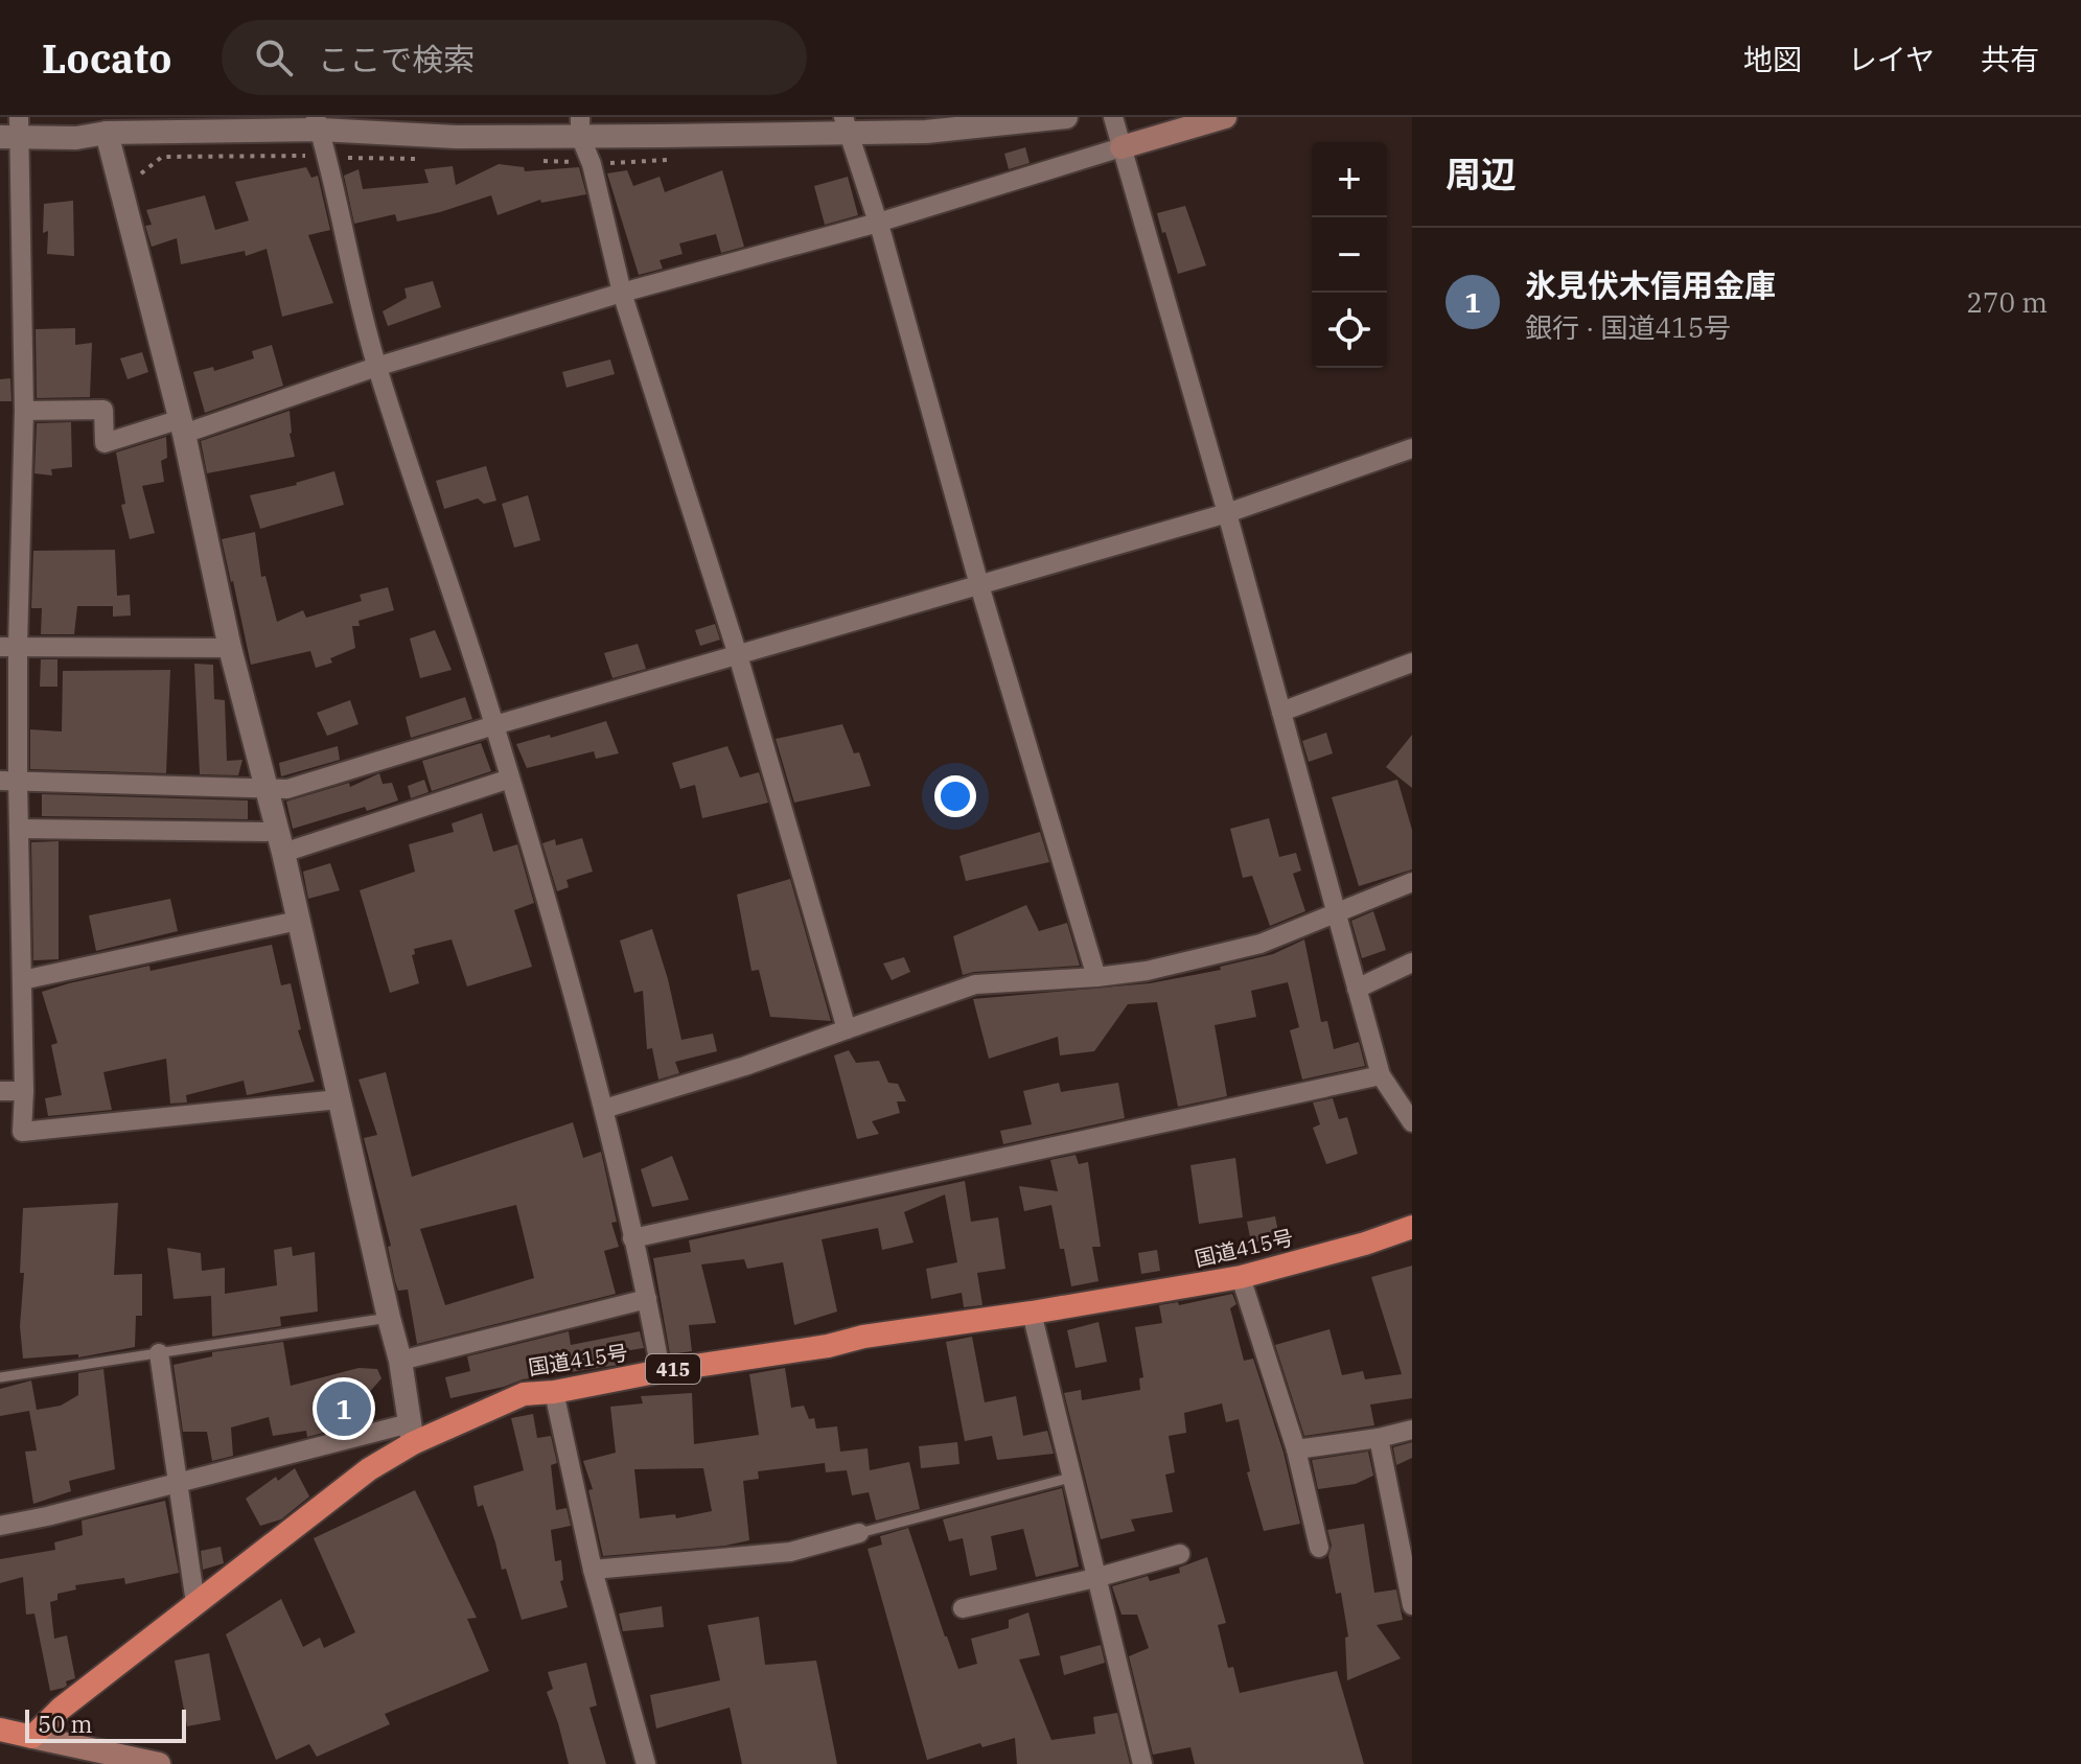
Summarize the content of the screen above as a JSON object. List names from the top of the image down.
{
  "streets": {
    "highway": ["国道415号", "415"]
  },
  "scale_bar": "50 m",
  "page": {
    "header": "Locato",
    "search": "ここで検索",
    "nav": ["地図", "レイヤ", "共有"],
    "heading": "周辺",
    "map_buttons": ["+", "−"],
    "list": [
      {
        "mark": "1",
        "name": "氷見伏木信用金庫",
        "note": "銀行 · 国道415号",
        "value": "270 m"
      }
    ],
    "pins": "1",
    "scale": "50 m"
  }
}
